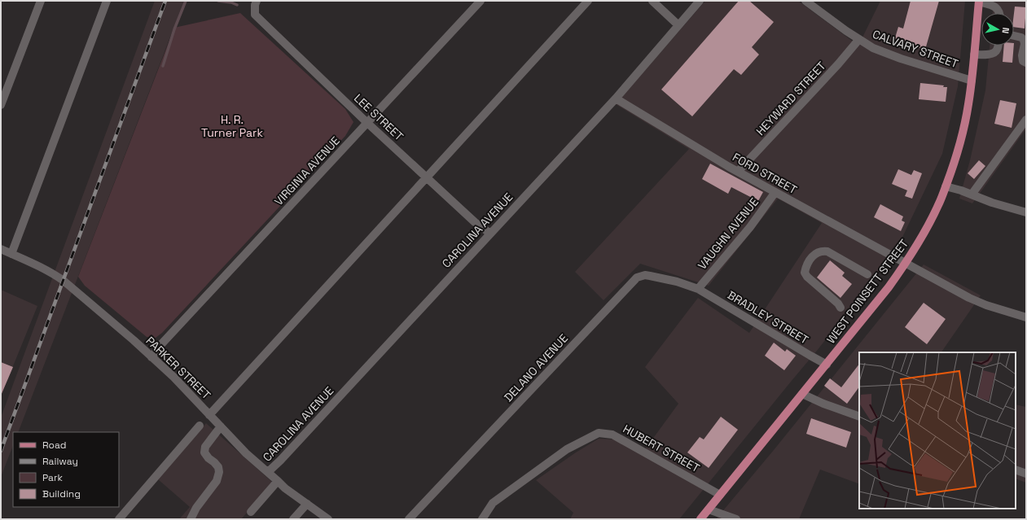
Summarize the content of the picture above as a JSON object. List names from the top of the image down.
{
  "streets": {
    "main road": ["WEST POINSETT STREET"],
    "street": [
      "CALVARY STREET",
      "HEYWARD STREET",
      "LEE STREET",
      "VIRGINIA AVENUE",
      "FORD STREET",
      "CAROLINA AVENUE",
      "VAUGHN AVENUE",
      "BRADLEY STREET",
      "PARKER STREET",
      "DELANO AVENUE",
      "HUBERT STREET"
    ]
  },
  "crossings": [
    ["CALVARY STREET", "HEYWARD STREET"],
    ["CALVARY STREET", "WEST POINSETT STREET"],
    ["HEYWARD STREET", "FORD STREET"],
    ["LEE STREET", "VIRGINIA AVENUE"],
    ["LEE STREET", "CAROLINA AVENUE"],
    ["VIRGINIA AVENUE", "PARKER STREET"],
    ["FORD STREET", "CAROLINA AVENUE"],
    ["FORD STREET", "VAUGHN AVENUE"],
    ["FORD STREET", "WEST POINSETT STREET"],
    ["CAROLINA AVENUE", "PARKER STREET"],
    ["VAUGHN AVENUE", "BRADLEY STREET"],
    ["VAUGHN AVENUE", "DELANO AVENUE"],
    ["WEST POINSETT STREET", "BRADLEY STREET"],
    ["WEST POINSETT STREET", "HUBERT STREET"],
    ["BRADLEY STREET", "DELANO AVENUE"]
  ],
  "parks": ["H. R. Turner Park"],
  "legend": [
    "Road",
    "Railway",
    "Park",
    "Building"
  ],
  "north": "right"
}
